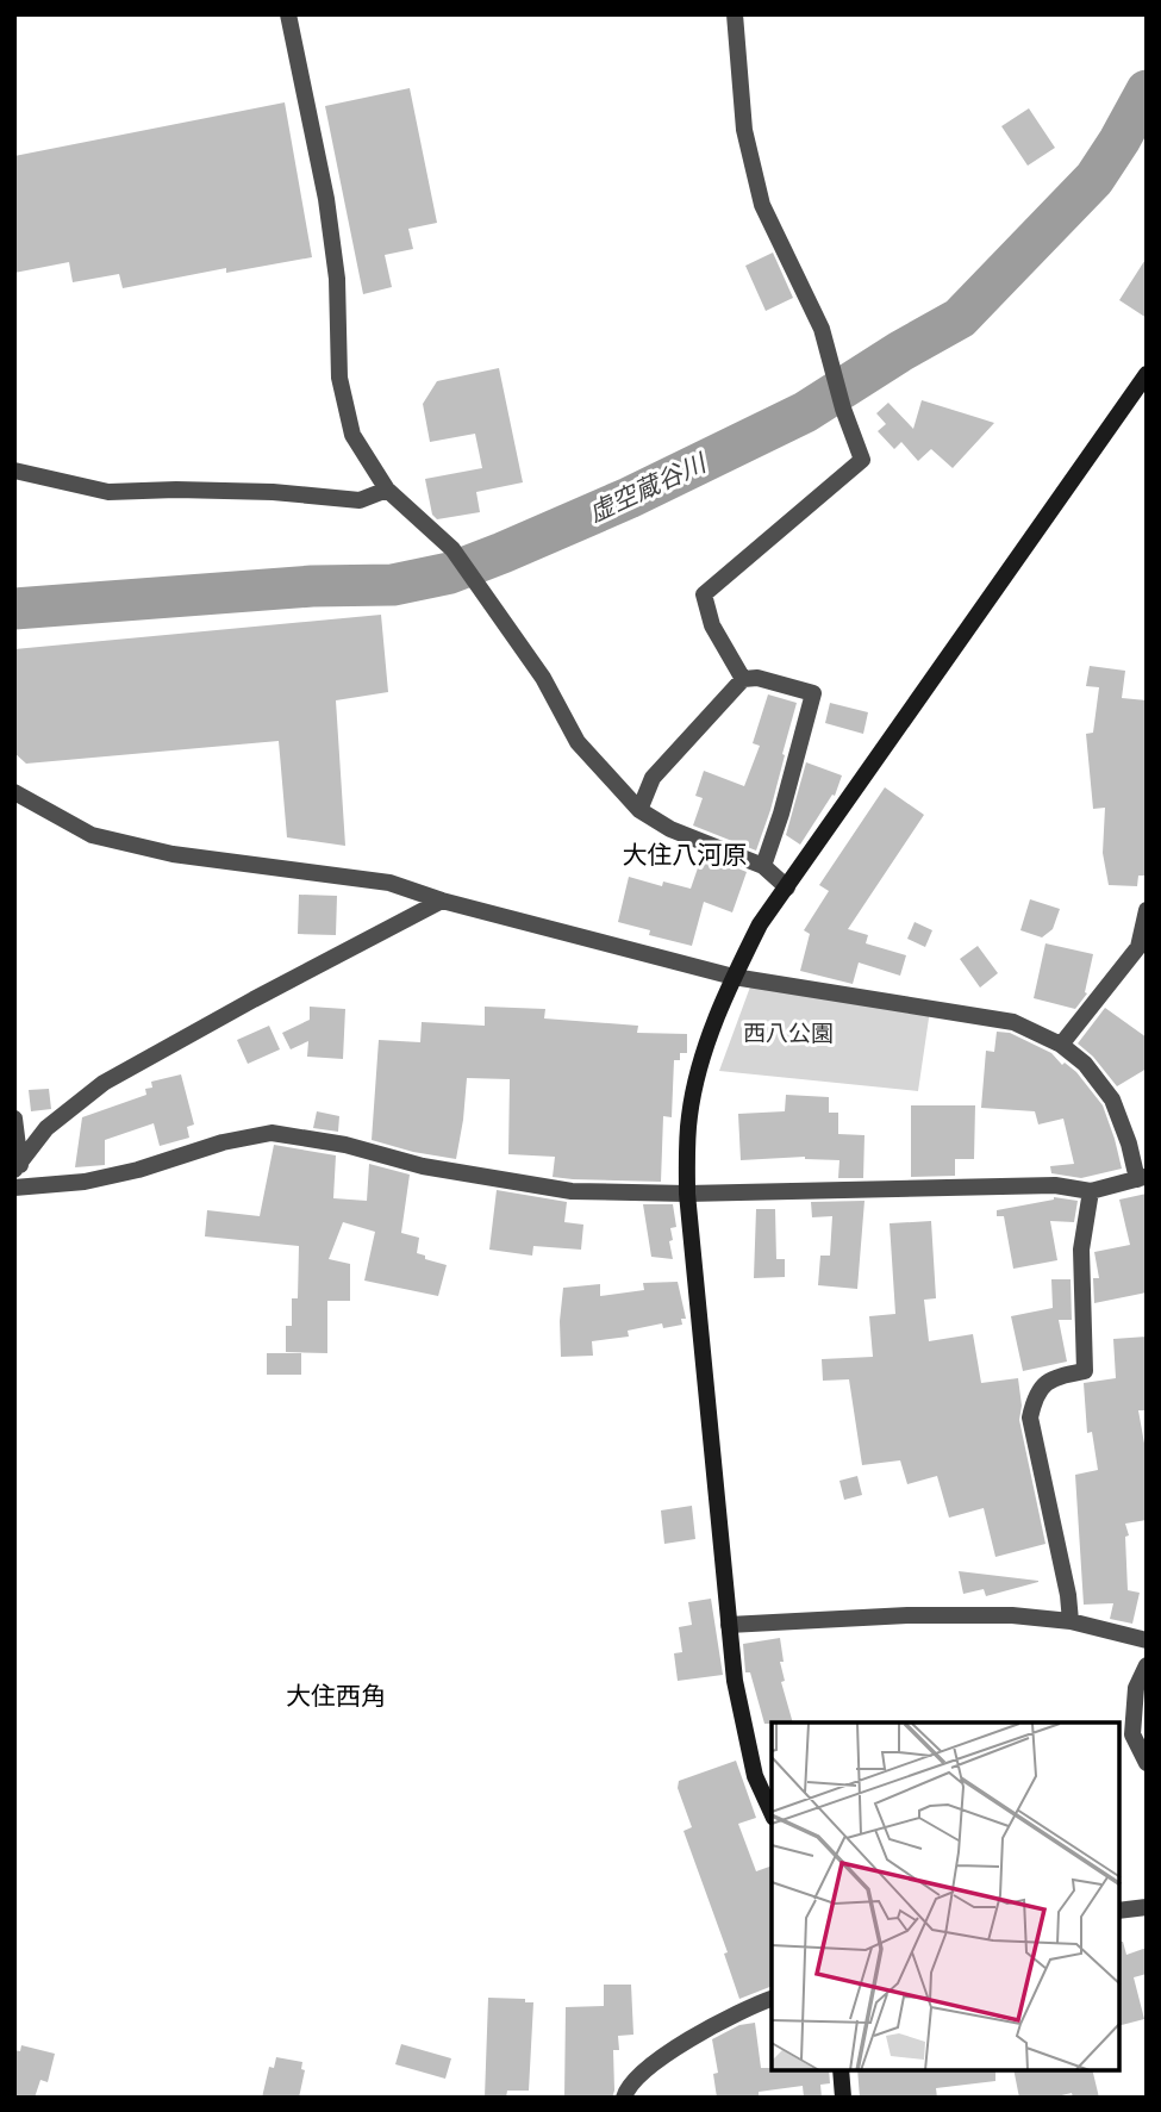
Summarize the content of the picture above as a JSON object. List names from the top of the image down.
{
  "districts": ["大住八河原", "大住西角"],
  "water": ["虚空蔵谷川"],
  "parks": ["西八公園"]
}
